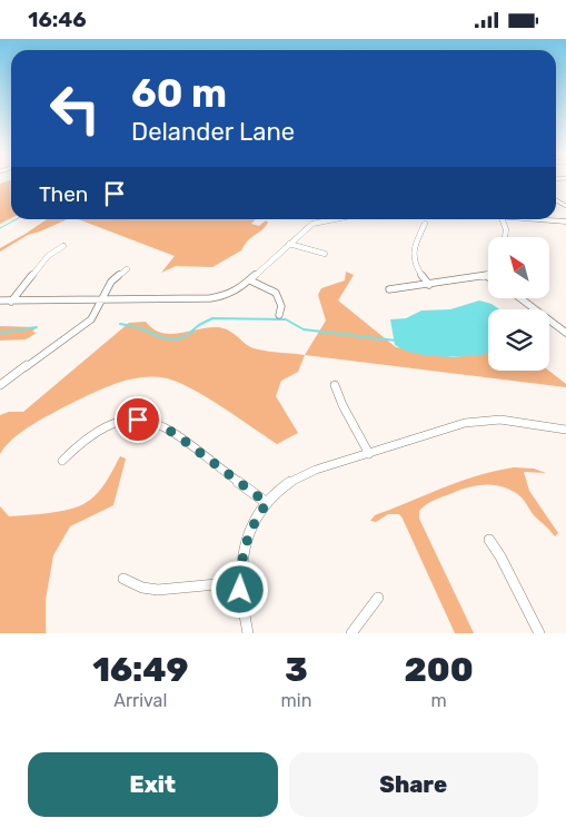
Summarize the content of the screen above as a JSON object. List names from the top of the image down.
{
  "north": "top left",
  "page": {
    "status": "16:46",
    "turn": ["60 m", "Delander Lane"],
    "then": "Then",
    "eta": [
      "16:49",
      "Arrival",
      "3",
      "min",
      "200",
      "m"
    ],
    "buttons": ["Exit", "Share"]
  }
}
